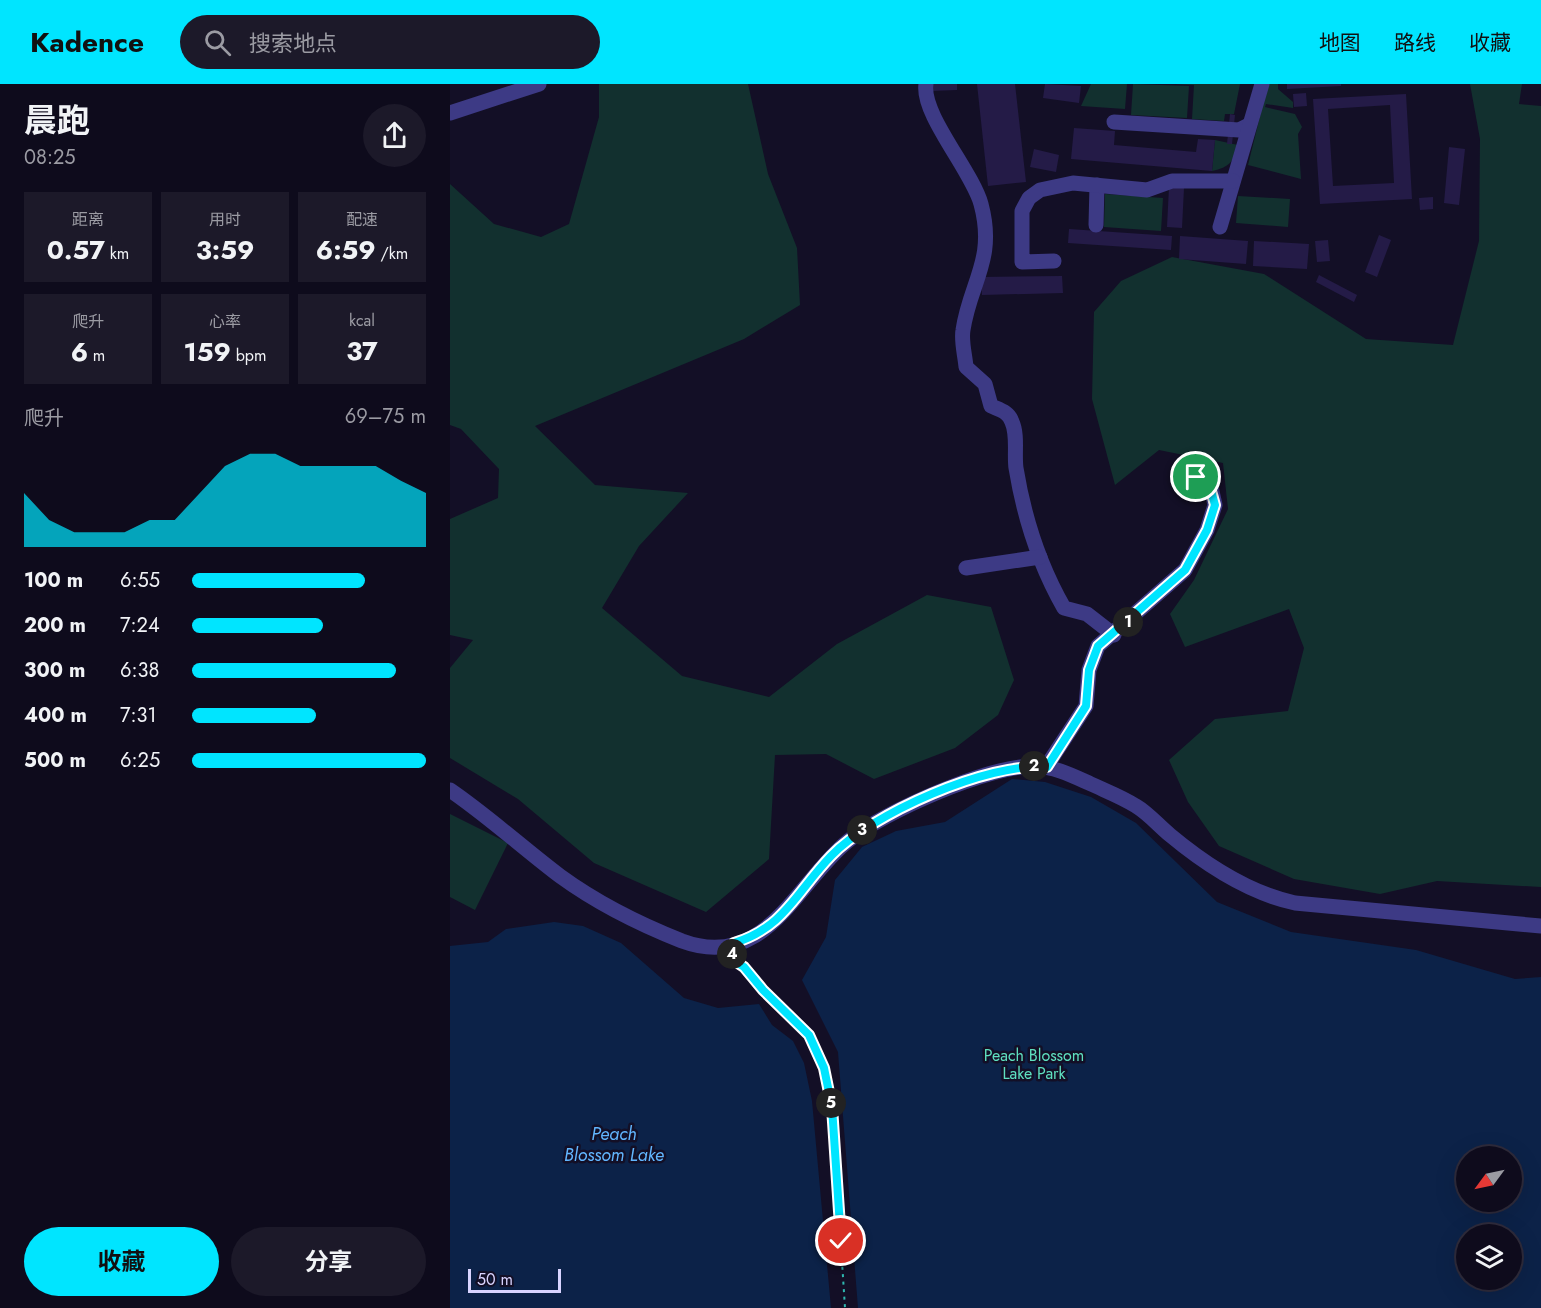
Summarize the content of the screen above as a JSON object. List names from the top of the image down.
{
  "water": ["Peach Blossom Lake"],
  "parks": ["Peach Blossom Lake Park"],
  "scale_bar": "50 m",
  "north": "bottom left",
  "page": {
    "header": "Kadence",
    "search": "搜索地点",
    "nav": ["地图", "路线", "收藏"],
    "heading": ["晨跑", "08:25"],
    "stats": [
      ["距离", "0.57 km"],
      ["用时", "3:59"],
      ["配速", "6:59 /km"],
      ["爬升", "6 m"],
      ["心率", "159 bpm"],
      ["kcal", "37"]
    ],
    "chart": ["爬升", "69–75 m"],
    "list": [
      {
        "name": "100 m",
        "note": "6:55"
      },
      {
        "name": "200 m",
        "note": "7:24"
      },
      {
        "name": "300 m",
        "note": "6:38"
      },
      {
        "name": "400 m",
        "note": "7:31"
      },
      {
        "name": "500 m",
        "note": "6:25"
      }
    ],
    "pins": [
      "1",
      "2",
      "3",
      "4",
      "5"
    ],
    "buttons": ["收藏", "分享"],
    "scale": "50 m"
  }
}
